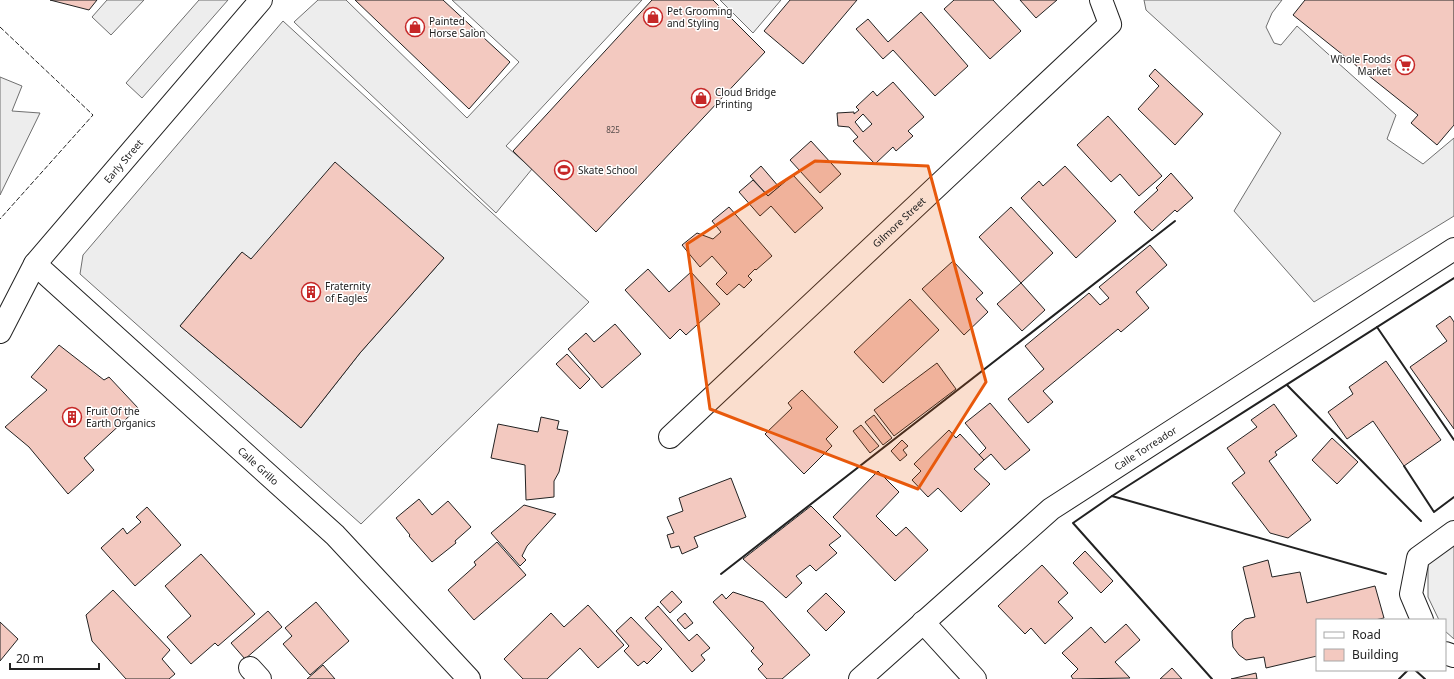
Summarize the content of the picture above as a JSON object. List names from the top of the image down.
{
  "streets": {
    "street": [
      "Early Street",
      "Gilmore Street",
      "Calle Torreador",
      "Calle Grillo"
    ]
  },
  "crossings": [
    ["Early Street", "Calle Grillo"]
  ],
  "places": {
    "shop": ["Pet Grooming and Styling", "Painted Horse Salon", "Cloud Bridge Printing"],
    "supermarket": ["Whole Foods Market"],
    "sports": ["Skate School"],
    "building": ["Fraternity of Eagles", "Fruit Of the Earth Organics"]
  },
  "house_numbers": ["825"],
  "legend": ["Road", "Building"],
  "scale_bar": "20 m"
}
